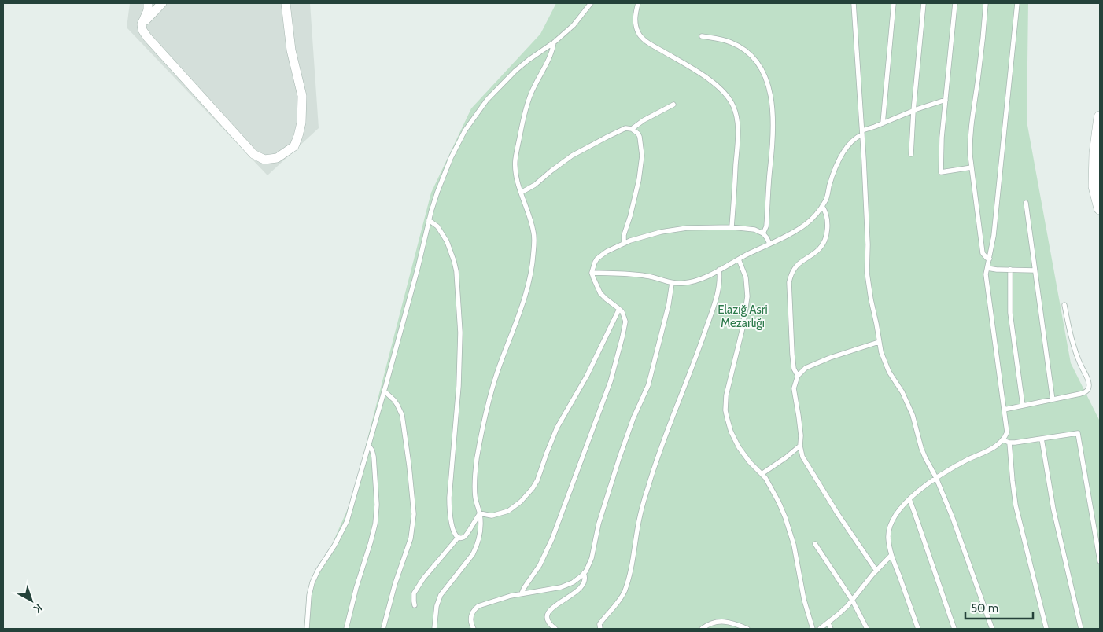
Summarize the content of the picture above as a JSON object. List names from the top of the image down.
{
  "parks": ["Elazığ Asri Mezarlığı"],
  "scale_bar": "50 m",
  "north": "bottom right"
}
